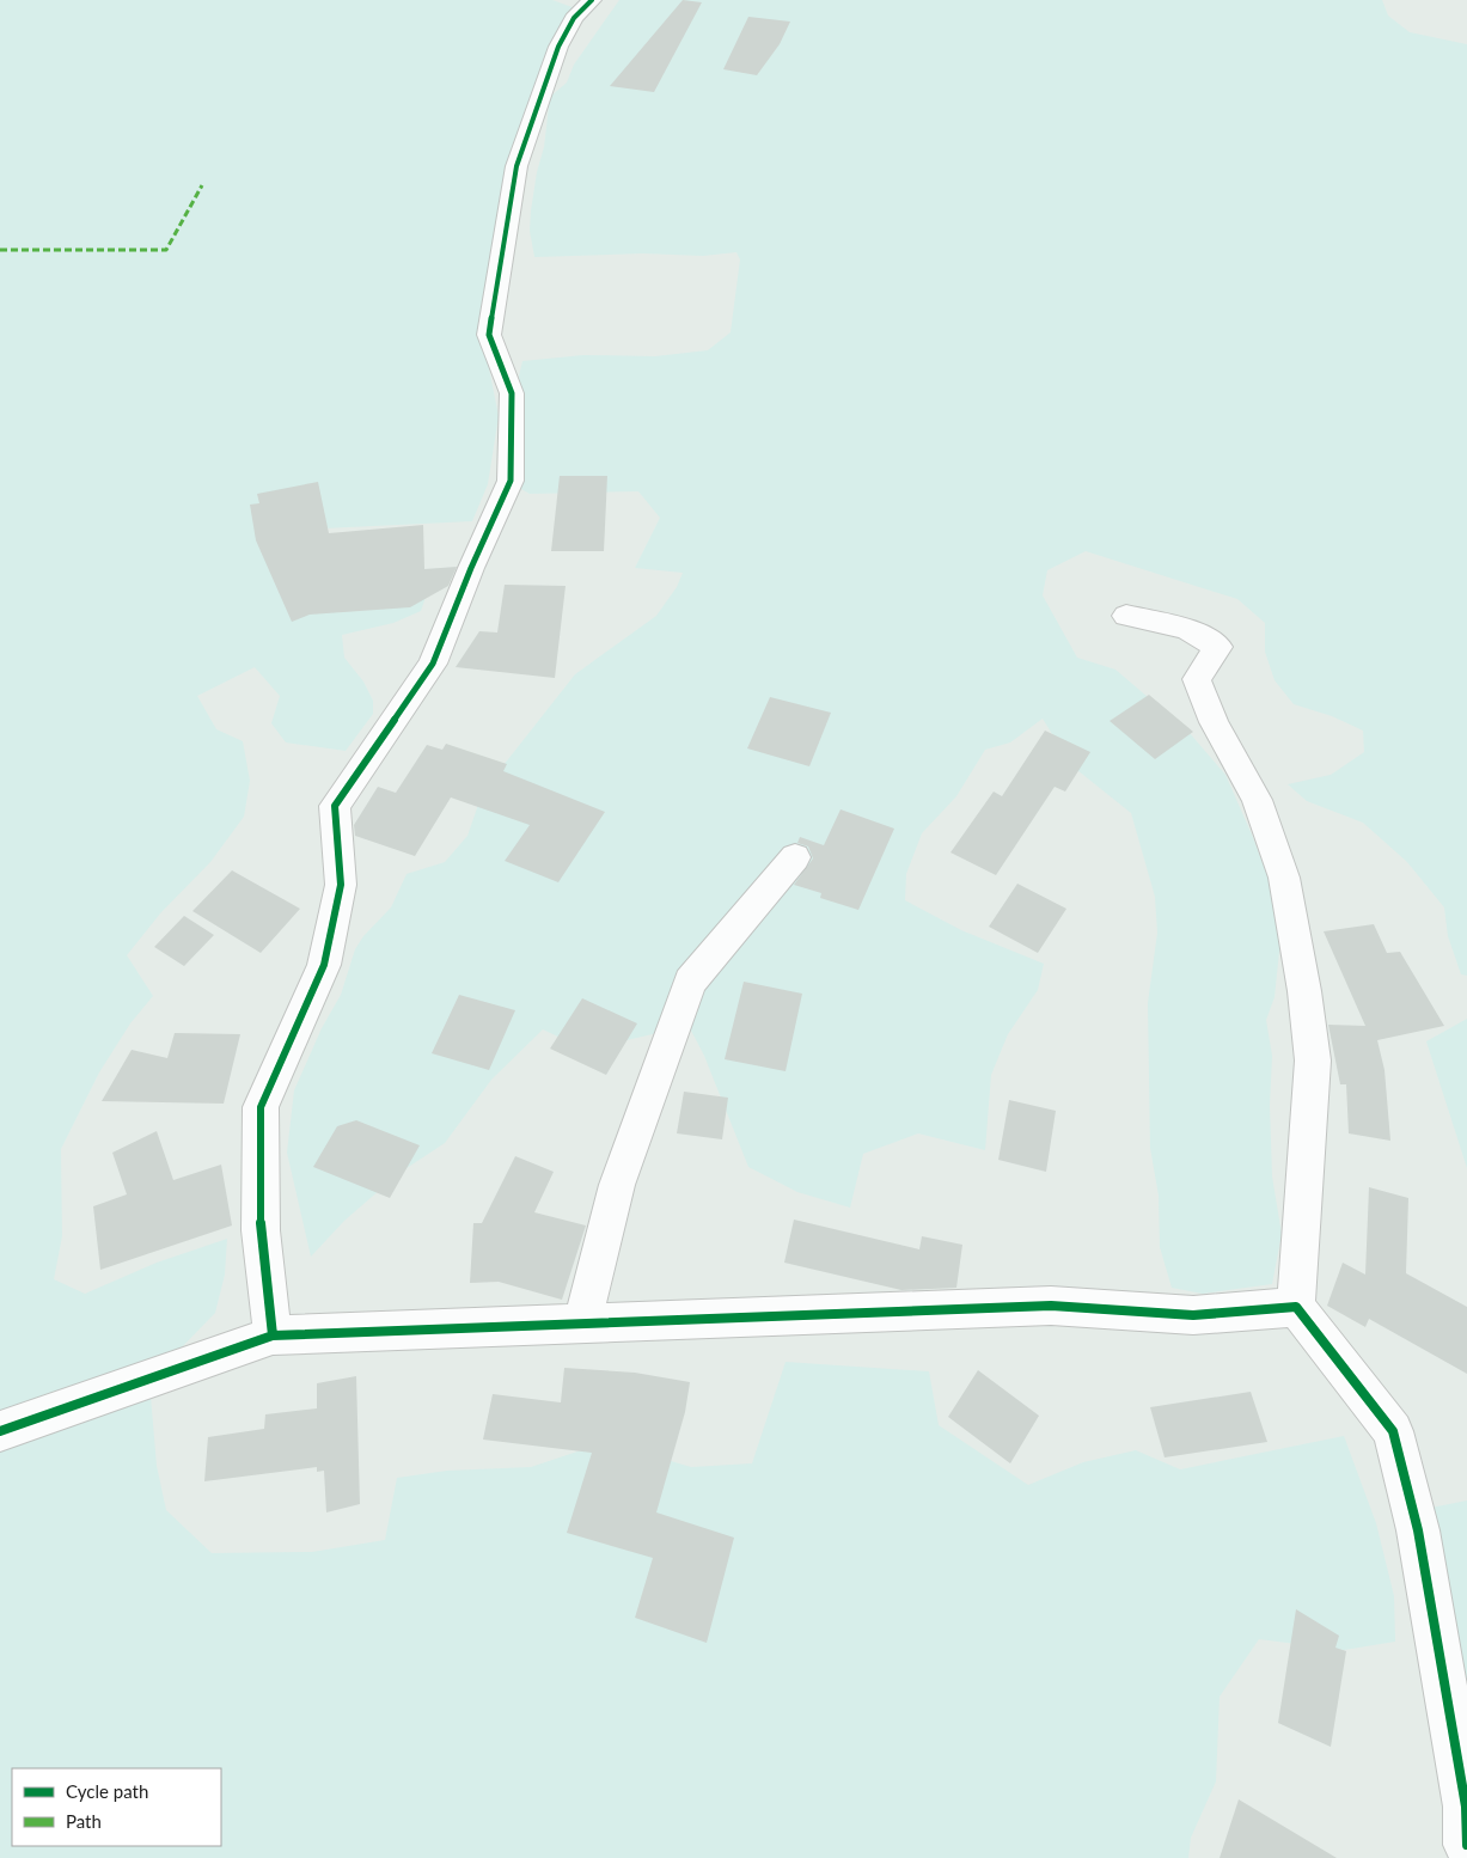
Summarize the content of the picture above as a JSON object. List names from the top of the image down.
{
  "legend": ["Cycle path", "Path"]
}
